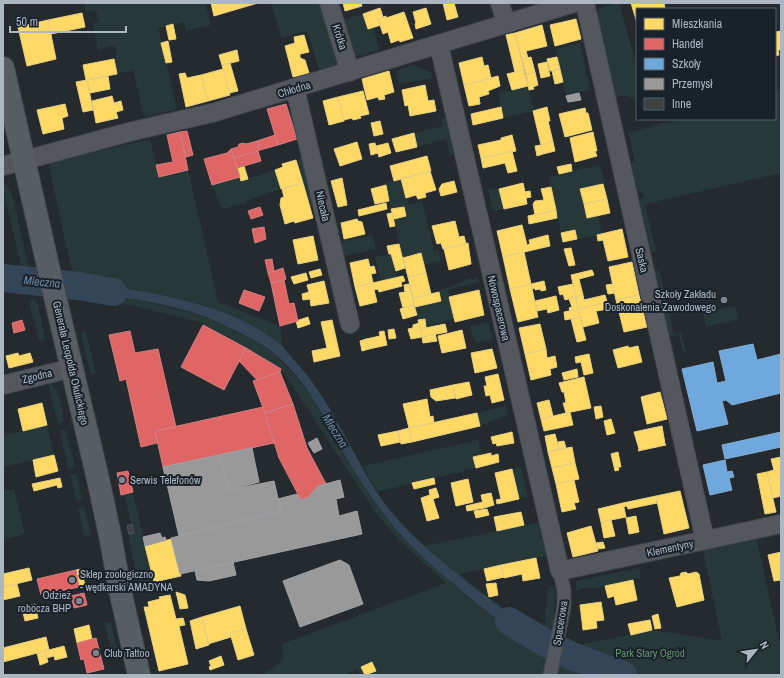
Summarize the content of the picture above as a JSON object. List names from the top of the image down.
{
  "streets": {
    "main road": ["Generała Leopolda Okulickiego"],
    "street": [
      "Krótka",
      "Chłodna",
      "Niecała",
      "Saska",
      "Nowospacerowa",
      "Zgodna",
      "Klementyny",
      "Spacerowa"
    ]
  },
  "crossings": [
    ["Krótka", "Chłodna"],
    ["Chłodna", "Niecała"],
    ["Chłodna", "Nowospacerowa"],
    ["Chłodna", "Generała Leopolda Okulickiego"],
    ["Saska", "Klementyny"],
    ["Nowospacerowa", "Klementyny"],
    ["Nowospacerowa", "Spacerowa"],
    ["Generała Leopolda Okulickiego", "Zgodna"],
    ["Klementyny", "Spacerowa"]
  ],
  "water": ["Mleczna"],
  "parks": ["Park Stary Ogród"],
  "places": [
    "Szkoły Zakładu Doskonalenia Zawodowego",
    "Serwis Telefonów",
    "Sklep zoologiczno - wędkarski AMADYNA",
    "Odzież robocza BHP",
    "Club Tattoo"
  ],
  "legend": [
    "Mieszkania",
    "Handel",
    "Szkoły",
    "Przemysł",
    "Inne"
  ],
  "scale_bar": "50 m",
  "north": "top right"
}
